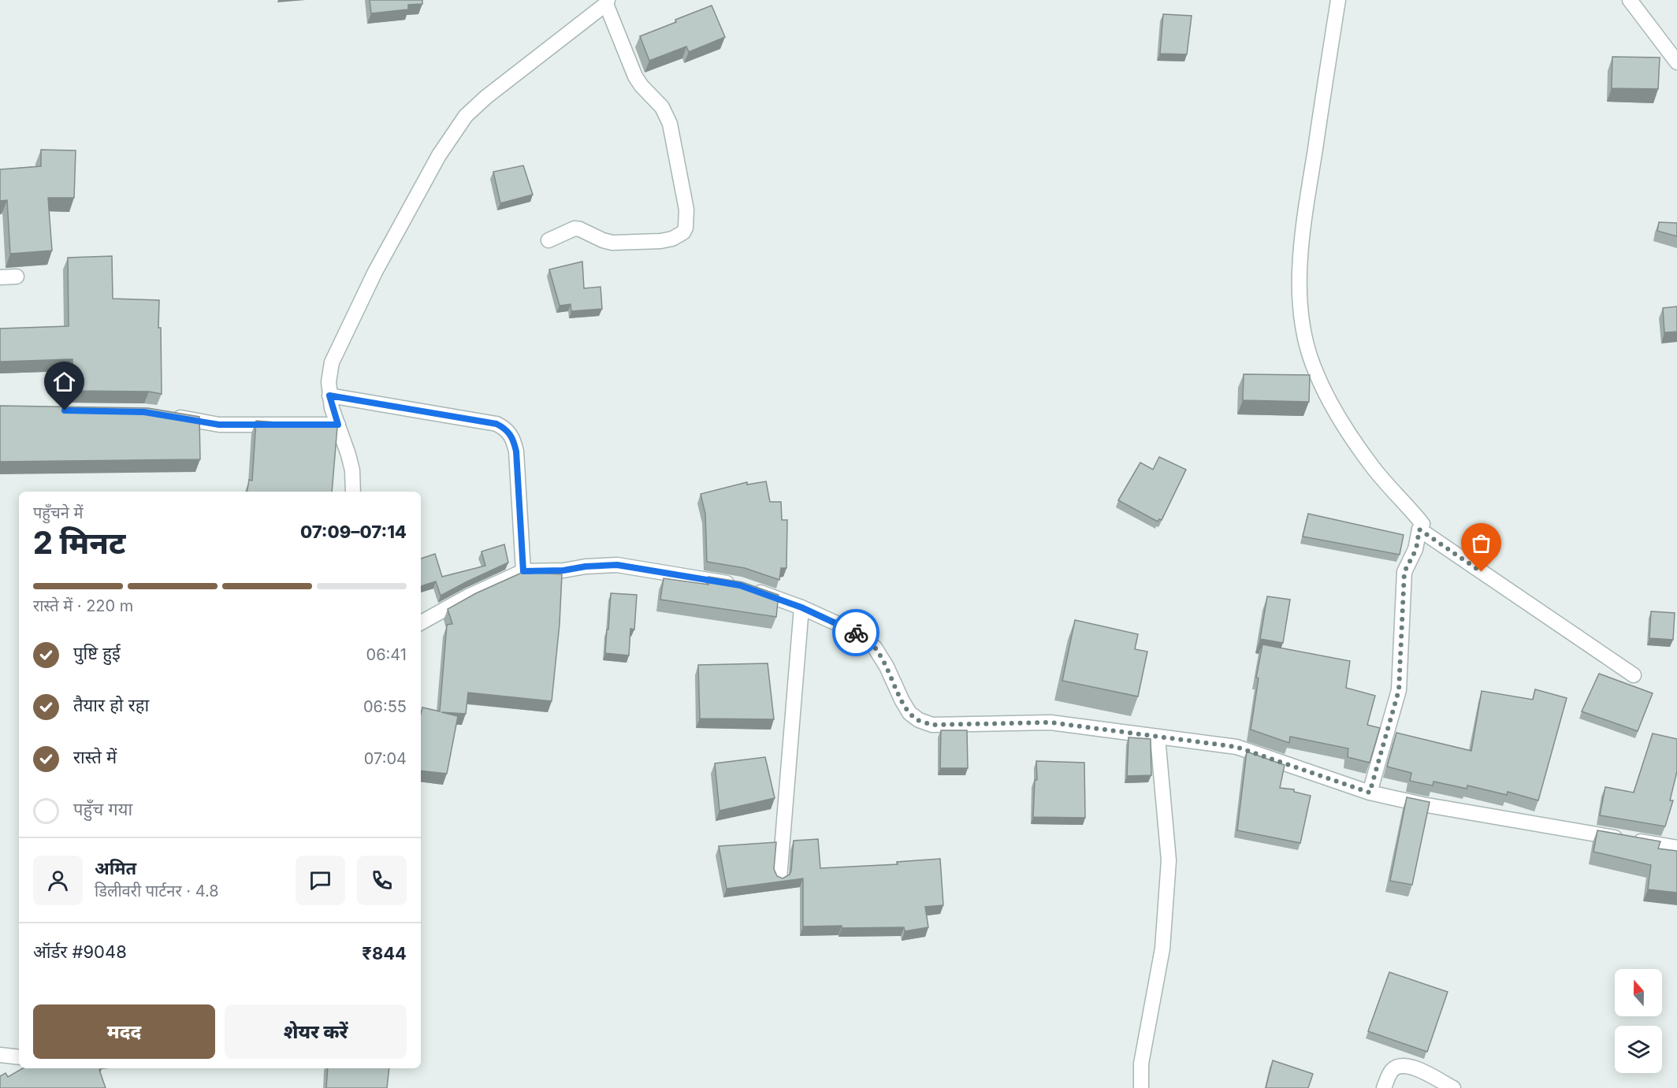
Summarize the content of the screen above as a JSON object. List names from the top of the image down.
{
  "north": "top",
  "page": {
    "heading": ["2 मिनट", "पहुँचने में", "07:09–07:14"],
    "panel": [
      "अमित",
      "डिलीवरी पार्टनर · 4.8",
      "ऑर्डर #9048",
      "₹844"
    ],
    "bar": "रास्ते में · 220 m",
    "list": [
      ["पुष्टि हुई", "06:41"],
      ["तैयार हो रहा", "06:55"],
      ["रास्ते में", "07:04"],
      "पहुँच गया"
    ],
    "buttons": ["मदद", "शेयर करें"]
  }
}
